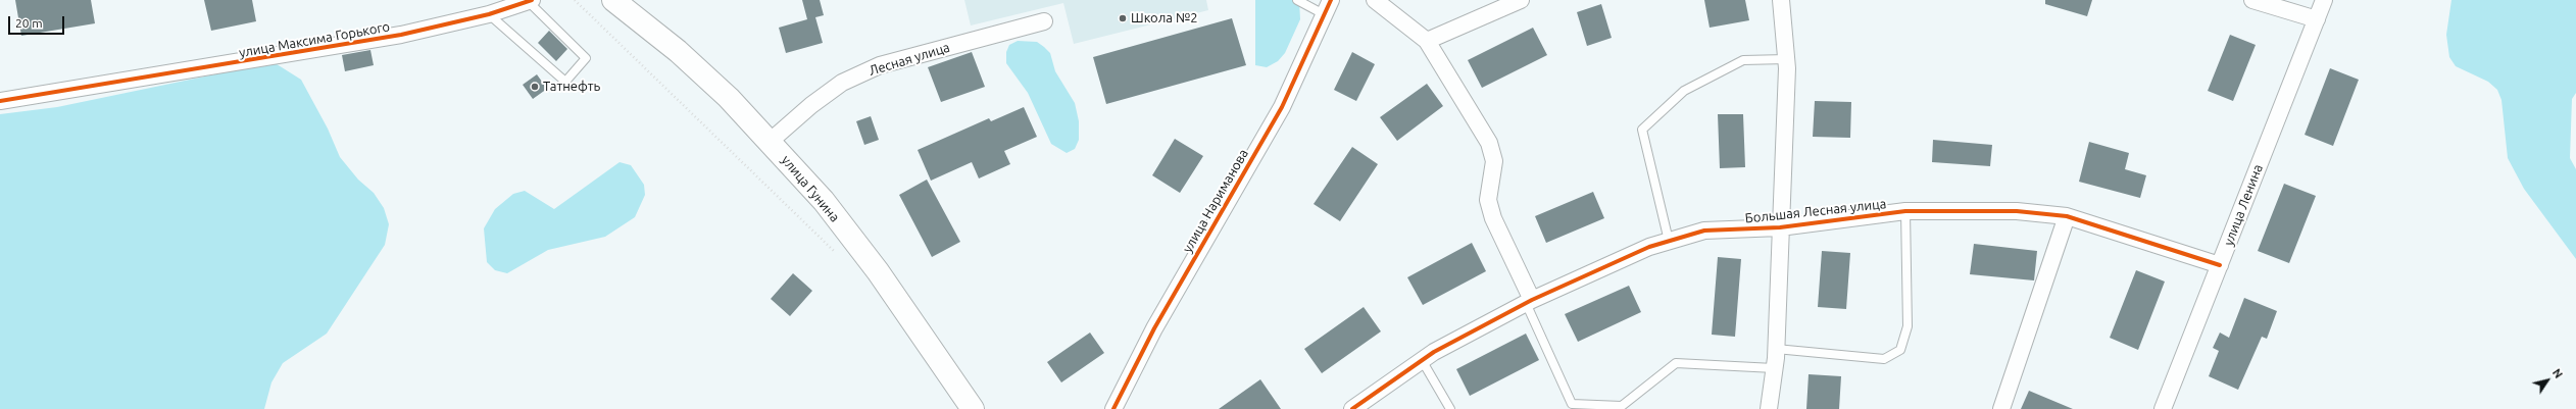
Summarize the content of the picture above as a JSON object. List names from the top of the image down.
{
  "streets": {
    "main road": ["улица Гунина"],
    "street": [
      "улица Максима Горького",
      "Лесная улица",
      "улица Нариманова",
      "улица Ленина",
      "Большая Лесная улица"
    ]
  },
  "crossings": [
    ["Лесная улица", "улица Гунина"],
    ["улица Ленина", "Большая Лесная улица"]
  ],
  "places": ["Школа №2", "Татнефть"],
  "scale_bar": "20 m",
  "north": "top right"
}
